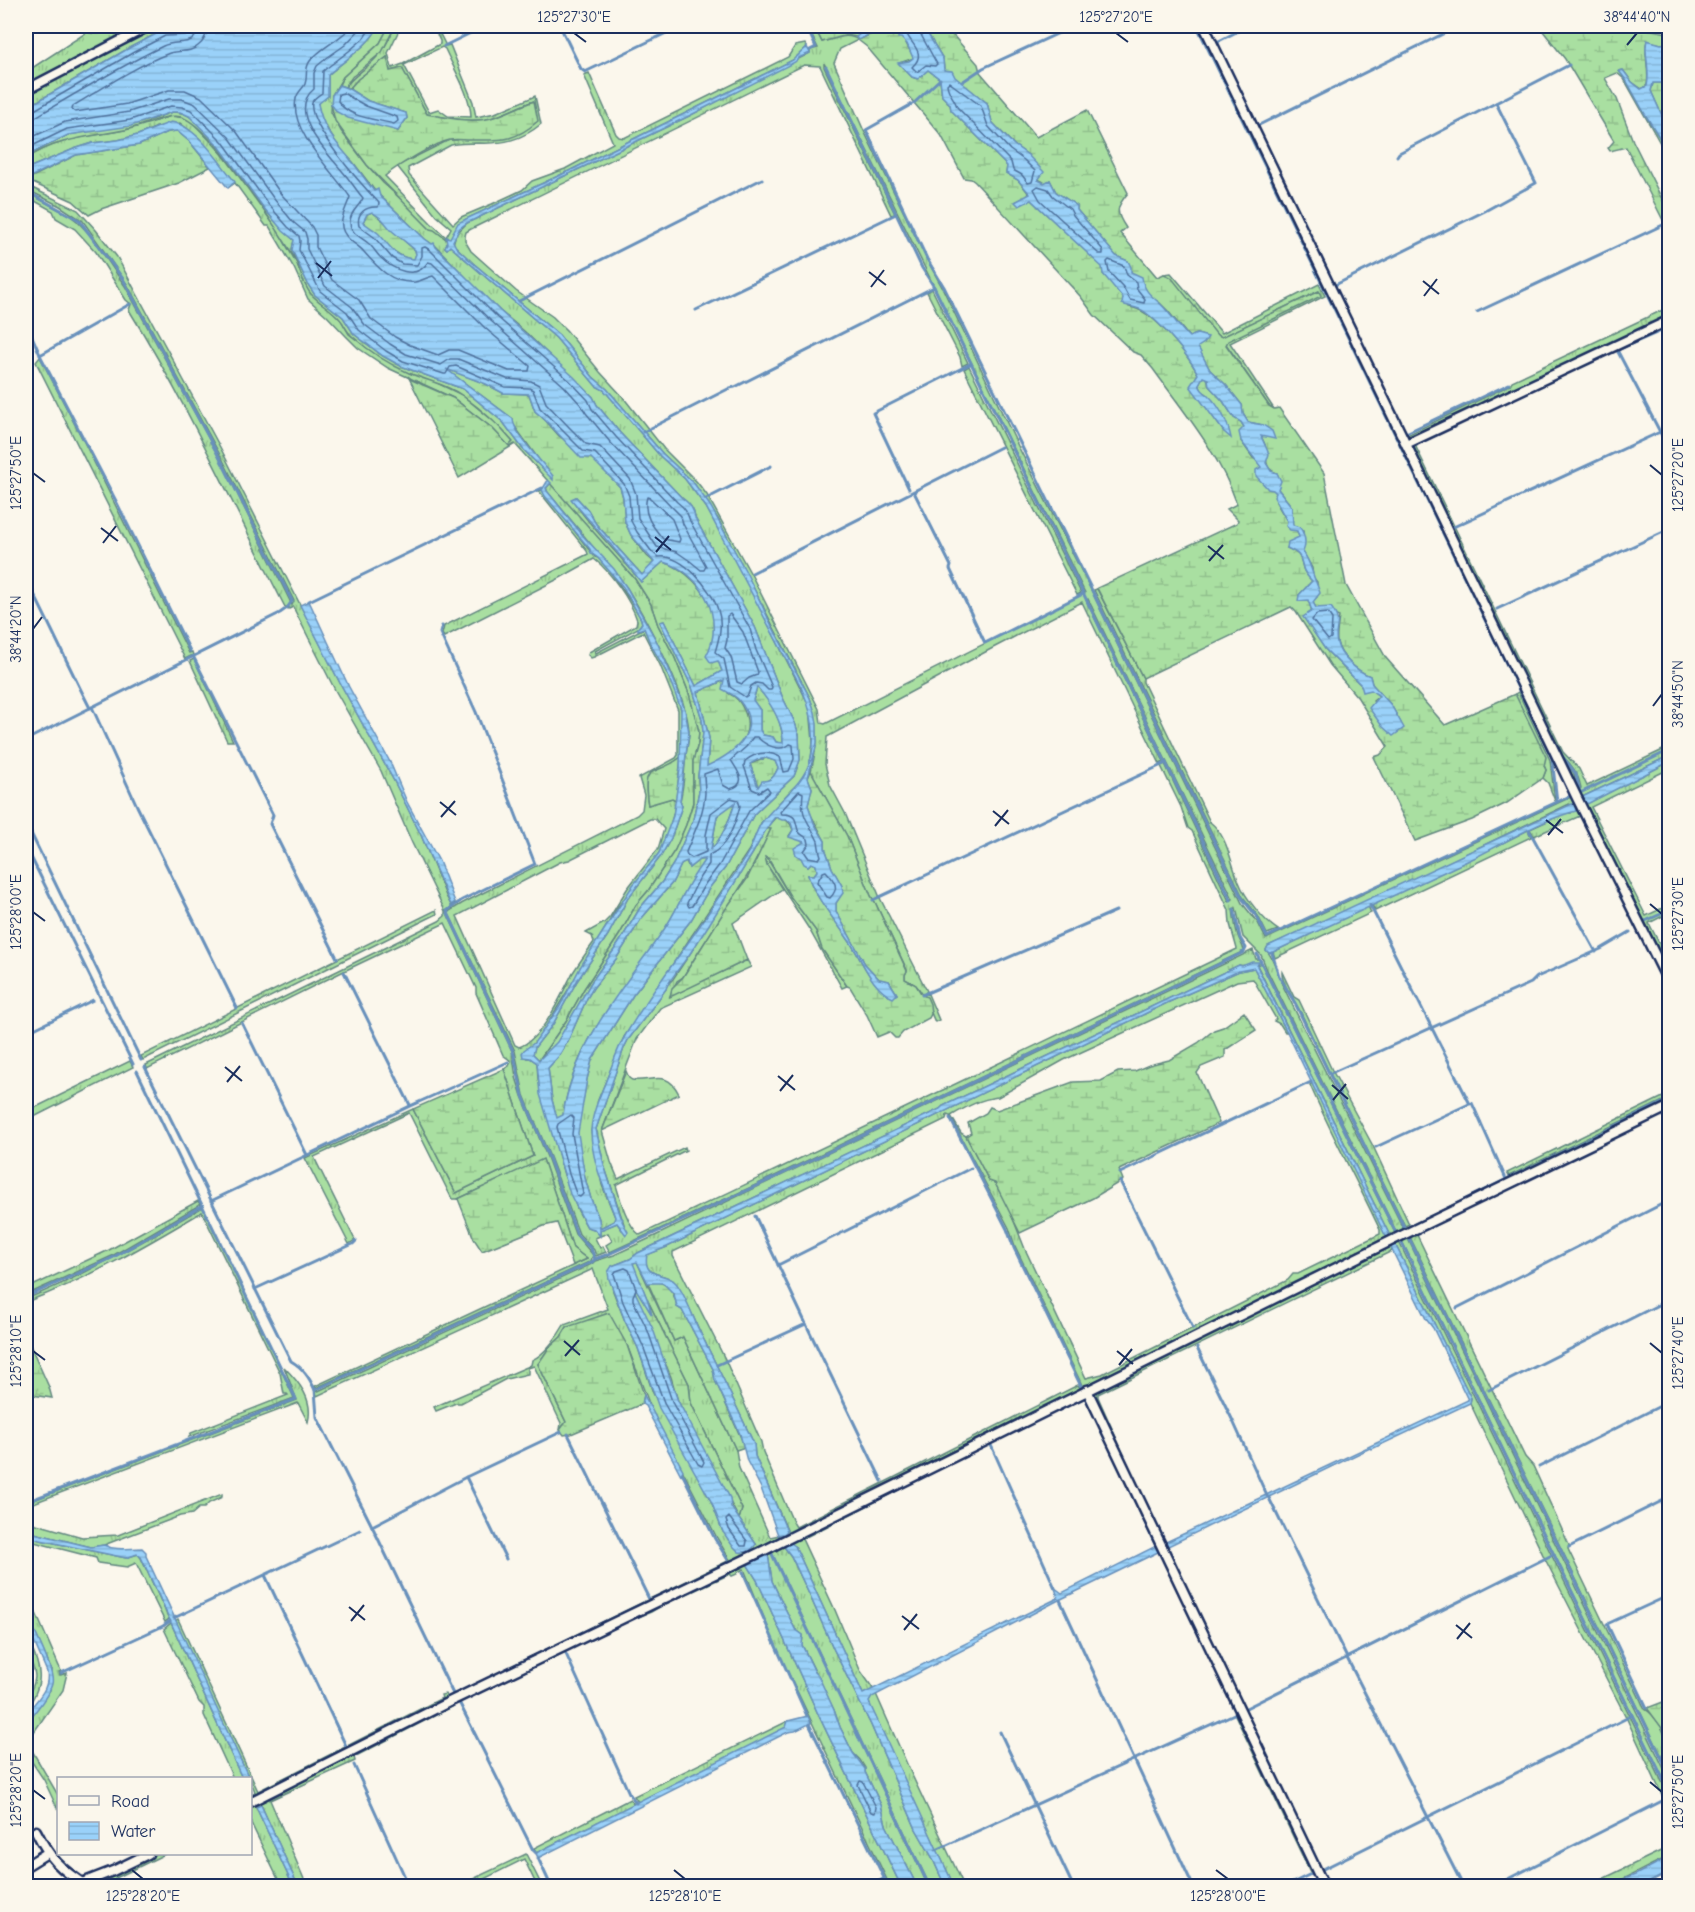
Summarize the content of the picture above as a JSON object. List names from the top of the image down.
{
  "legend": ["Road", "Water"],
  "coordinates": [
    "125°27'30\"E",
    "125°27'20\"E",
    "38°44'40\"N",
    "125°27'50\"E",
    "38°44'20\"N",
    "38°44'50\"N",
    "125°28'00\"E",
    "125°28'10\"E",
    "125°27'40\"E",
    "125°28'20\"E"
  ]
}
